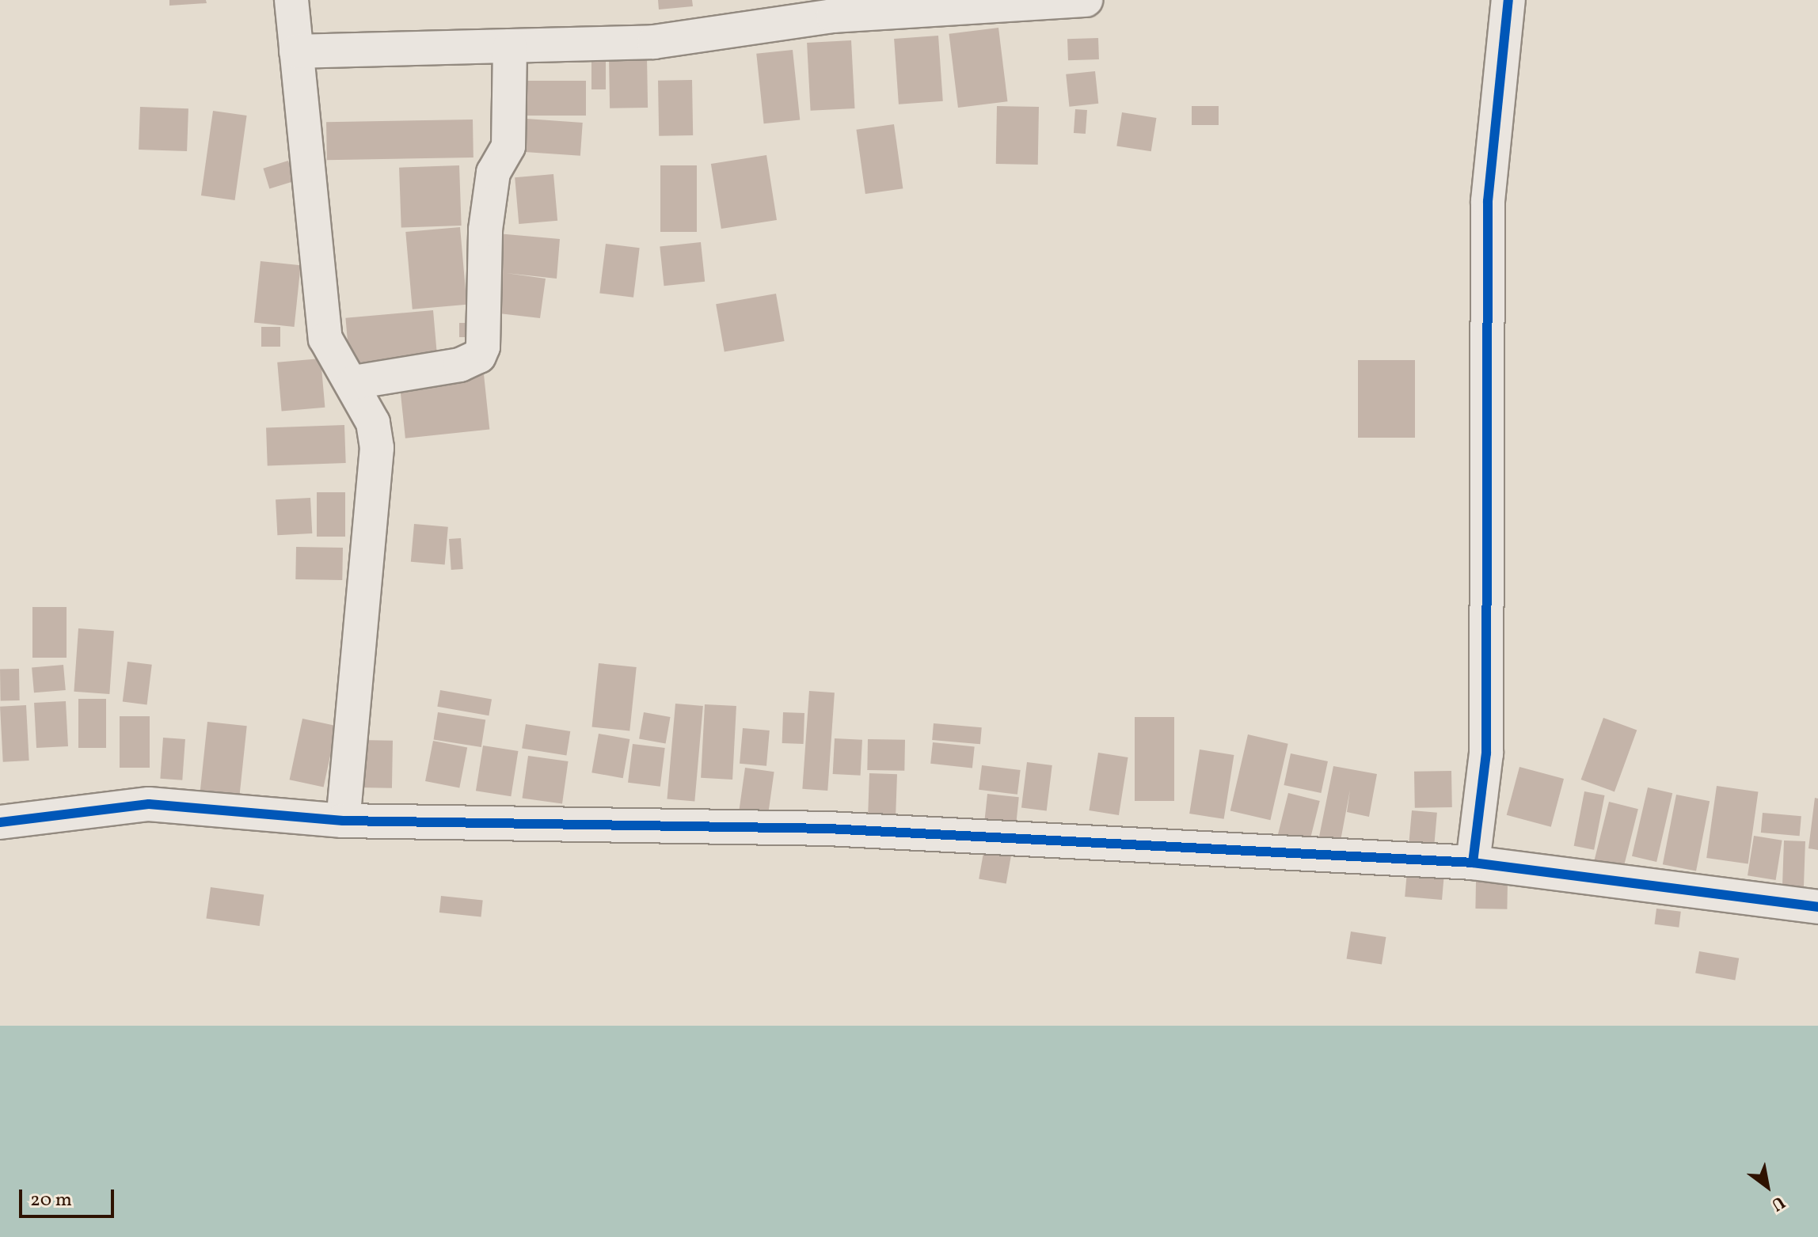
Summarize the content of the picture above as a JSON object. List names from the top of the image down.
{
  "scale_bar": "20 m",
  "north": "bottom right"
}
